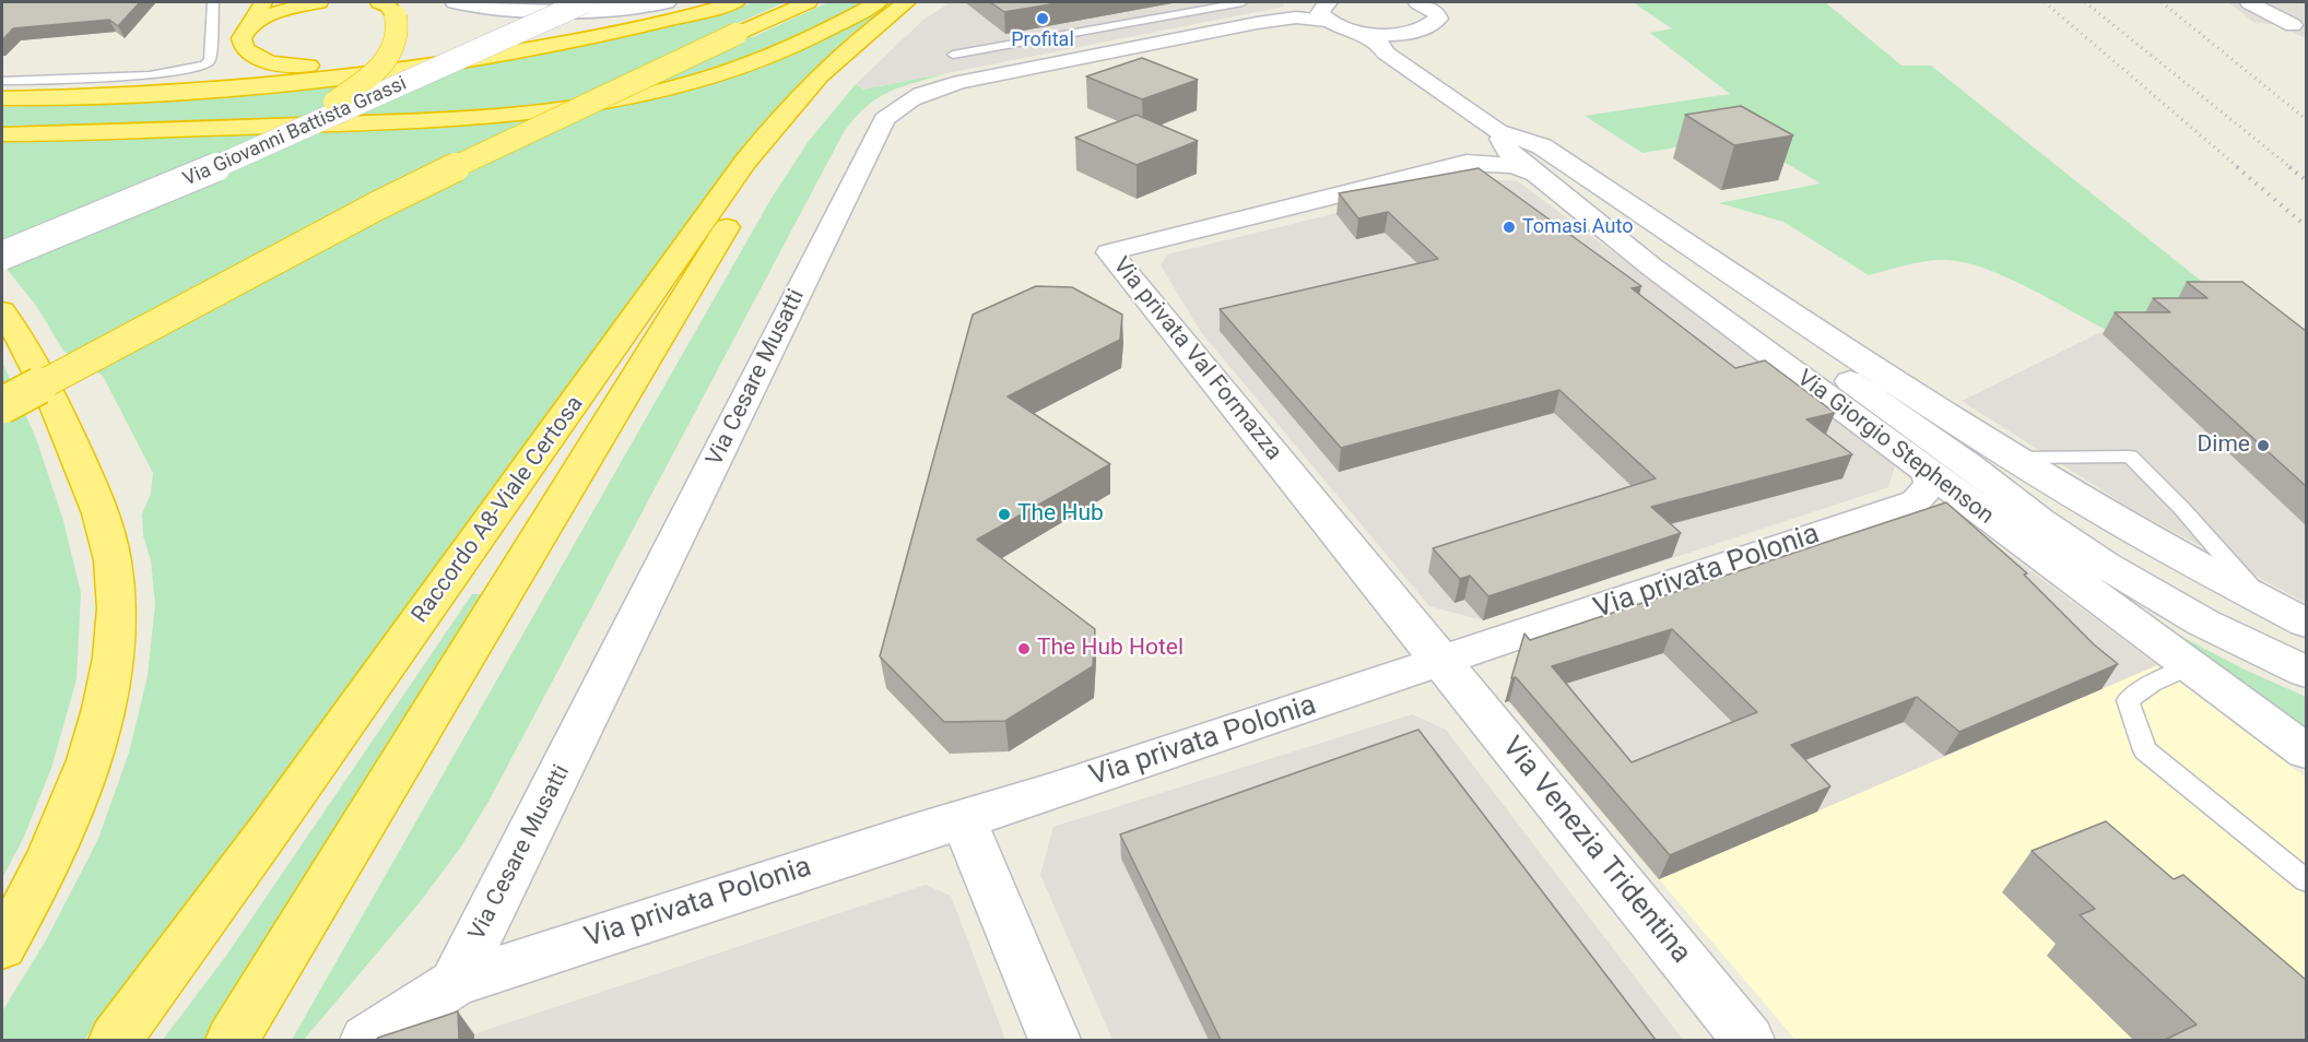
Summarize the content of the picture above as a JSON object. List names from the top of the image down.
{
  "streets": {
    "highway": ["Raccordo A8-Viale Certosa"],
    "street": [
      "Via Giovanni Battista Grassi",
      "Via privata Val Formazza",
      "Via Cesare Musatti",
      "Via Giorgio Stephenson",
      "Via privata Polonia",
      "Via Venezia Tridentina"
    ]
  },
  "crossings": [
    ["Via privata Val Formazza", "Via Giorgio Stephenson"],
    ["Via privata Val Formazza", "Via privata Polonia"],
    ["Via privata Val Formazza", "Via Venezia Tridentina"],
    ["Via Cesare Musatti", "Via Giorgio Stephenson"],
    ["Via Cesare Musatti", "Via privata Polonia"],
    ["Via Giorgio Stephenson", "Via privata Polonia"],
    ["Via privata Polonia", "Via Venezia Tridentina"]
  ],
  "places": [
    "Profital",
    "Tomasi Auto",
    "Dime",
    "The Hub",
    "The Hub Hotel"
  ]
}
